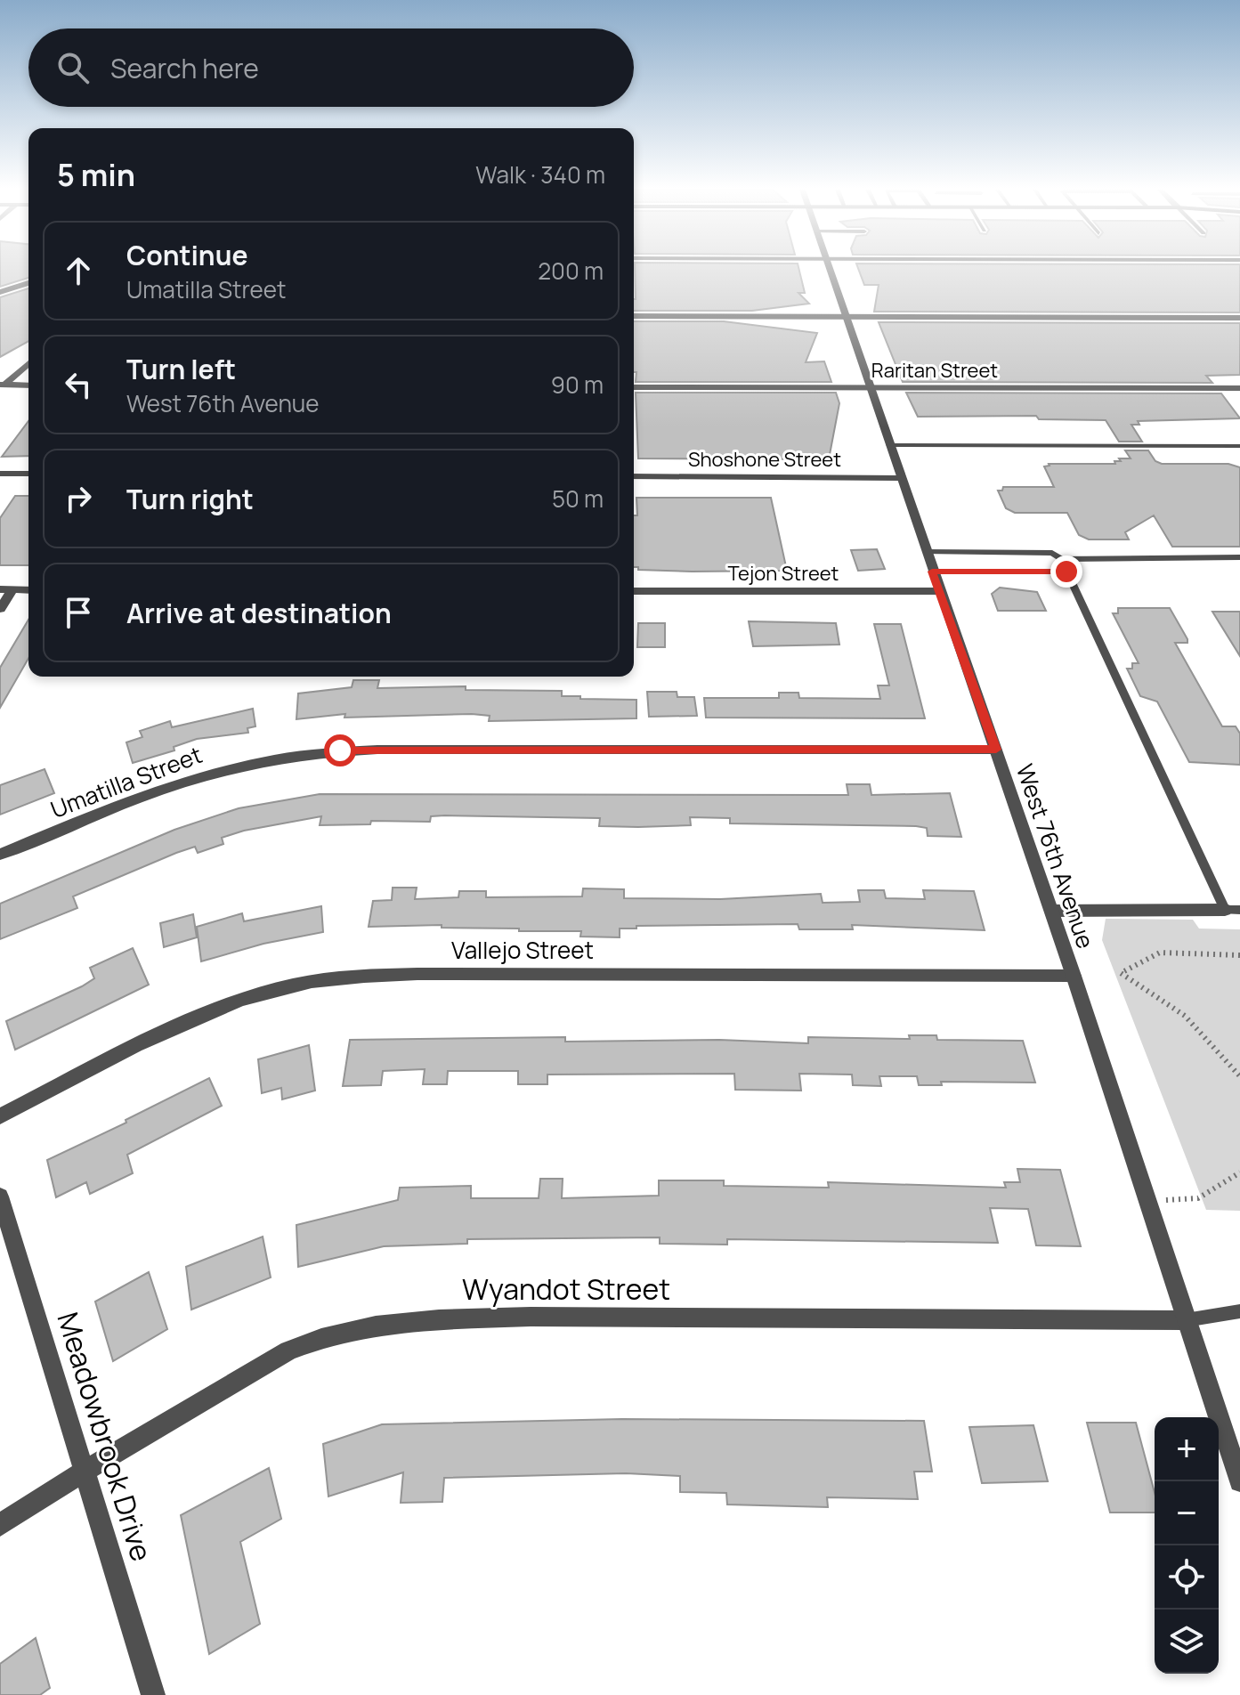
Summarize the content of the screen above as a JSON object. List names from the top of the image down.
{
  "streets": {
    "street": [
      "Raritan Street",
      "Shoshone Street",
      "Tejon Street",
      "Umatilla Street",
      "West 76th Avenue",
      "Vallejo Street",
      "Wyandot Street",
      "Meadowbrook Drive"
    ]
  },
  "crossings": [
    ["Raritan Street", "West 76th Avenue"],
    ["Shoshone Street", "West 76th Avenue"],
    ["Tejon Street", "West 76th Avenue"],
    ["Umatilla Street", "West 76th Avenue"],
    ["West 76th Avenue", "Vallejo Street"],
    ["West 76th Avenue", "Wyandot Street"],
    ["Wyandot Street", "Meadowbrook Drive"]
  ],
  "page": {
    "search": "Search here",
    "heading": ["5 min", "Walk · 340 m"],
    "list": [
      ["Continue", "Umatilla Street", "200 m"],
      ["Turn left", "West 76th Avenue", "90 m"],
      ["Turn right", "50 m"],
      "Arrive at destination"
    ],
    "map_buttons": ["+", "−"]
  }
}
